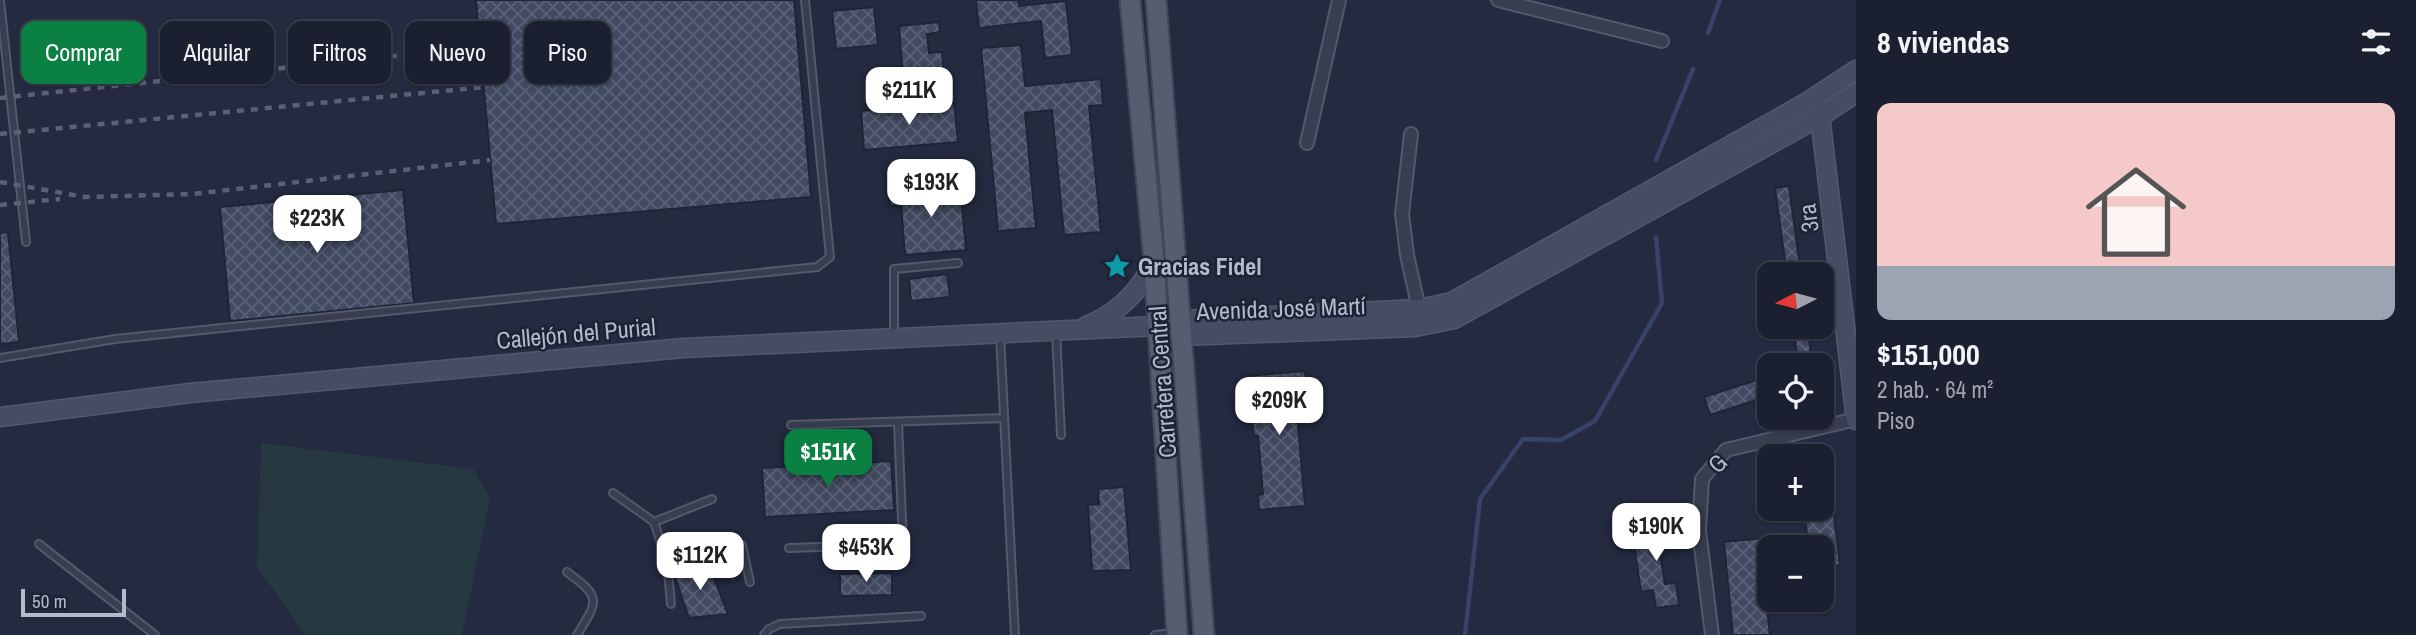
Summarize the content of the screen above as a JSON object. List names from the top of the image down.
{
  "streets": {
    "main road": ["Carretera Central"],
    "street": [
      "3ra",
      "Avenida José Martí",
      "Callejón del Purial",
      "G"
    ]
  },
  "crossings": [
    ["3ra", "Avenida José Martí"],
    ["3ra", "G"],
    ["Avenida José Martí", "Callejón del Purial"],
    ["Avenida José Martí", "Carretera Central"],
    ["Callejón del Purial", "Carretera Central"]
  ],
  "places": {
    "place": ["Gracias Fidel"]
  },
  "scale_bar": "50 m",
  "north": "left",
  "page": {
    "heading": "8 viviendas",
    "chip": [
      "Comprar",
      "Alquilar",
      "Filtros",
      "Nuevo",
      "Piso"
    ],
    "price": [
      "$211K",
      "$193K",
      "$223K",
      "$209K",
      "$151K",
      "$190K",
      "$453K",
      "$112K"
    ],
    "list": [
      {
        "name": "$151,000",
        "note": "2 hab. · 64 m² · Piso"
      }
    ],
    "map_buttons": ["+", "−"],
    "scale": "50 m"
  }
}
